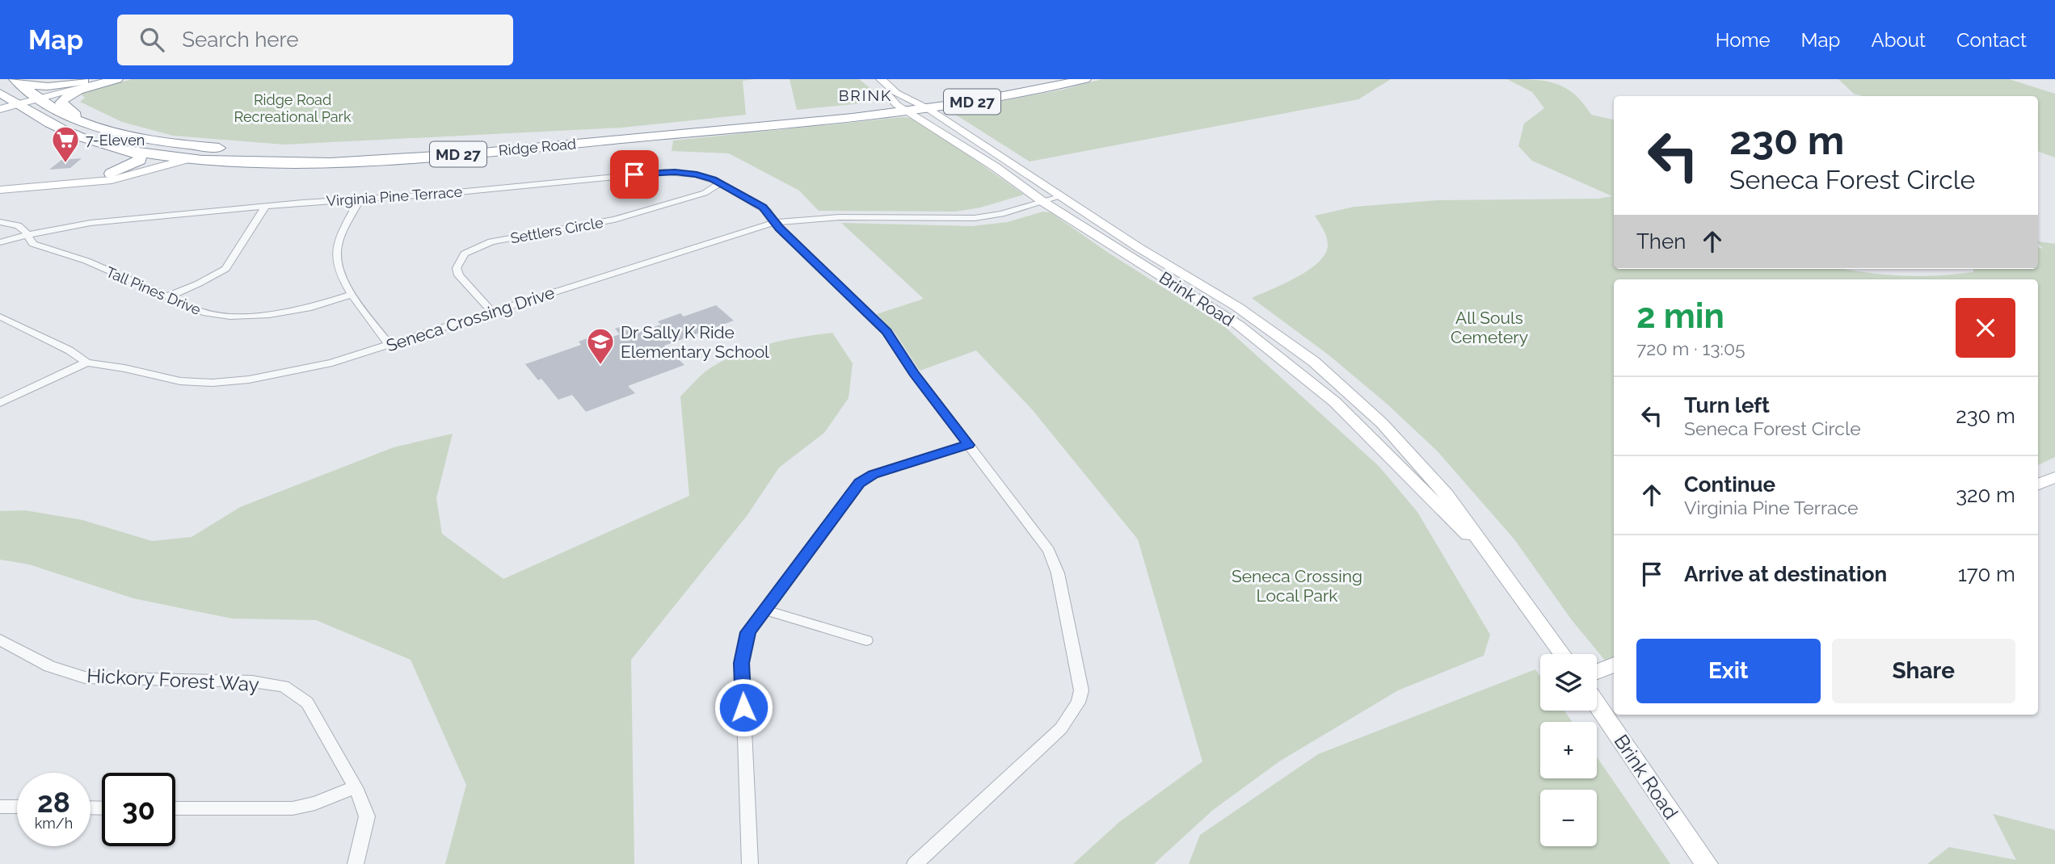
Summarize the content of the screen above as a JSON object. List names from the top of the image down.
{
  "streets": {
    "highway": ["MD 27", "Ridge Road"],
    "main road": ["Brink Road"],
    "street": [
      "Virginia Pine Terrace",
      "Settlers Circle",
      "Tall Pines Drive",
      "Seneca Crossing Drive",
      "Hickory Forest Way"
    ]
  },
  "crossings": [
    ["Ridge Road", "Brink Road"],
    ["Virginia Pine Terrace", "Settlers Circle"],
    ["Virginia Pine Terrace", "Tall Pines Drive"],
    ["Virginia Pine Terrace", "Seneca Crossing Drive"],
    ["Settlers Circle", "Seneca Crossing Drive"],
    ["Brink Road", "Seneca Crossing Drive"]
  ],
  "districts": ["BRINK"],
  "parks": ["Ridge Road Recreational Park", "All Souls Cemetery", "Seneca Crossing Local Park"],
  "places": {
    "supermarket": ["7-Eleven"],
    "school or university": ["Dr Sally K Ride Elementary School"]
  },
  "page": {
    "header": "Map",
    "search": "Search here",
    "nav": [
      "Home",
      "Map",
      "About",
      "Contact"
    ],
    "turn": ["230 m", "Seneca Forest Circle"],
    "then": "Then",
    "heading": ["2 min", "720 m · 13:05"],
    "list": [
      {
        "name": "Turn left",
        "note": "Seneca Forest Circle",
        "value": "230 m"
      },
      {
        "name": "Continue",
        "note": "Virginia Pine Terrace",
        "value": "320 m"
      },
      {
        "name": "Arrive at destination",
        "value": "170 m"
      }
    ],
    "buttons": ["Exit", "Share"],
    "map_buttons": ["+", "−"],
    "speed": "28 km/h",
    "limit": "30"
  }
}
